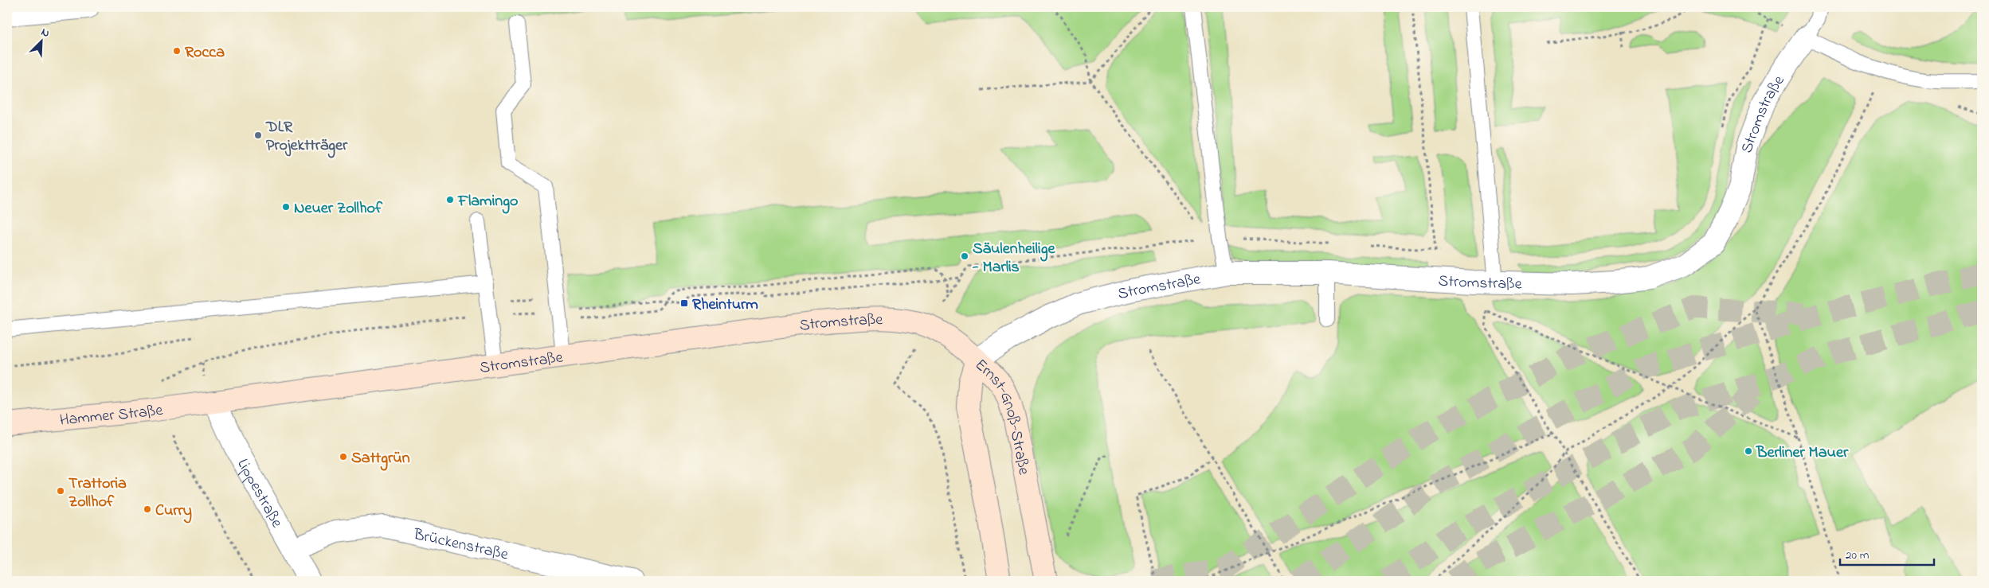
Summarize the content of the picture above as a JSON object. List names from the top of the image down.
{
  "streets": {
    "street": [
      "Stromstraße",
      "Hammer Straße",
      "Ernst-Gnoß-Straße",
      "Lippestraße",
      "Brückenstraße"
    ]
  },
  "crossings": [
    ["Stromstraße", "Hammer Straße"],
    ["Stromstraße", "Ernst-Gnoß-Straße"],
    ["Stromstraße", "Lippestraße"],
    ["Hammer Straße", "Lippestraße"],
    ["Lippestraße", "Brückenstraße"]
  ],
  "places": {
    "other": [
      "Rocca",
      "DLR Projektträger",
      "Flamingo",
      "Neuer Zollhof",
      "Säulenheilige - Marlis",
      "Berliner Mauer",
      "Sattgrün",
      "Trattoria Zollhof",
      "Curry"
    ],
    "transit": ["Rheinturm"]
  },
  "scale_bar": "20 m",
  "north": "top right"
}
